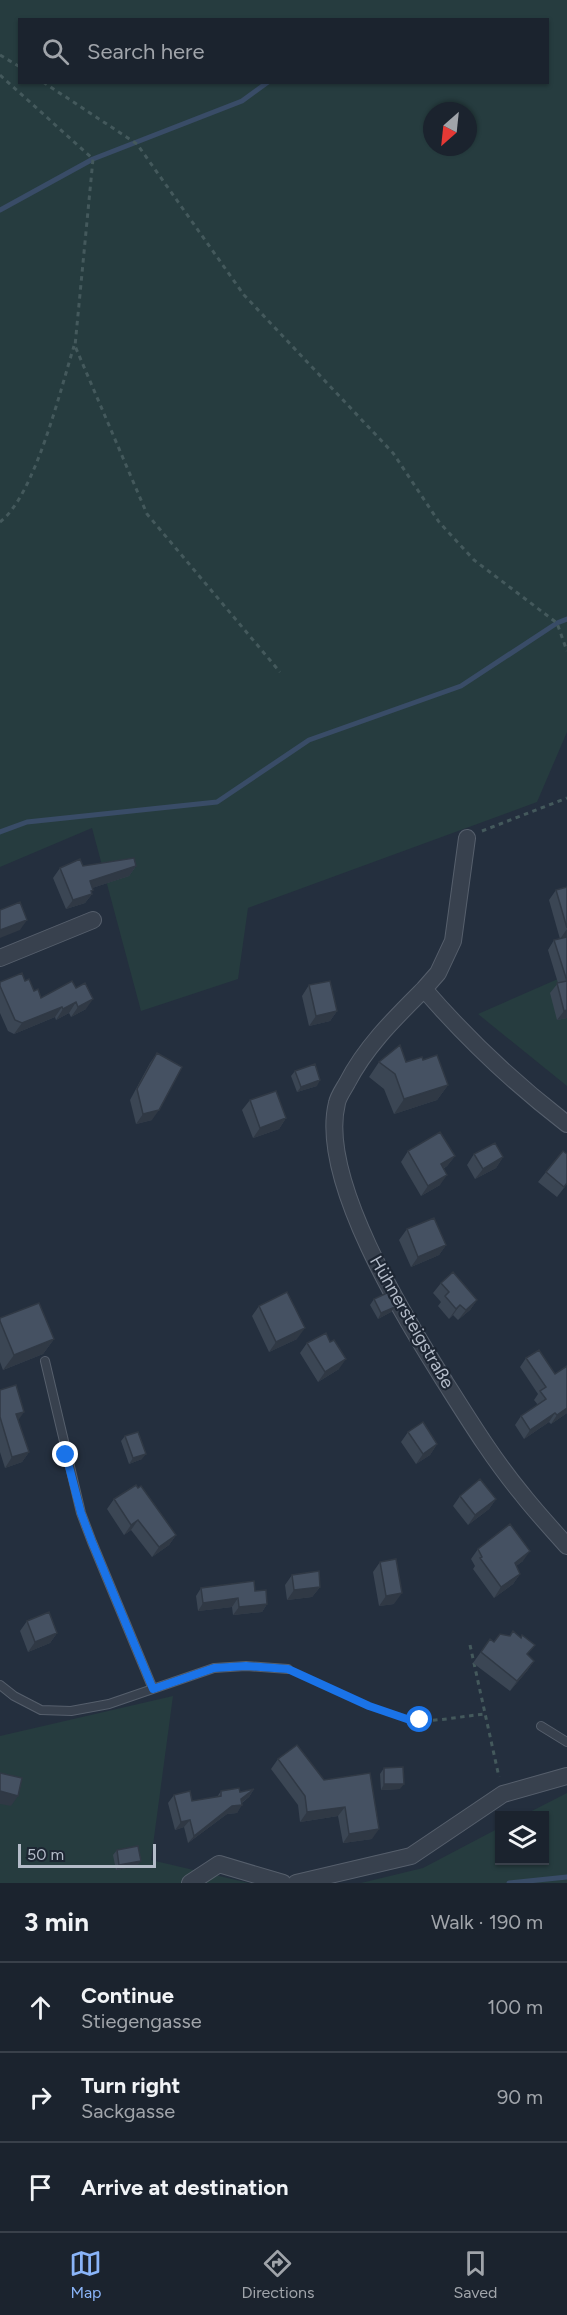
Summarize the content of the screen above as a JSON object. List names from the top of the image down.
{
  "streets": {
    "street": ["Hühnersteigstraße"]
  },
  "scale_bar": "50 m",
  "north": "bottom left",
  "page": {
    "search": "Search here",
    "scale": "50 m",
    "heading": ["3 min", "Walk · 190 m"],
    "list": [
      ["Continue", "Stiegengasse", "100 m"],
      ["Turn right", "Sackgasse", "90 m"],
      "Arrive at destination"
    ],
    "nav": ["Map", "Directions", "Saved"]
  }
}
